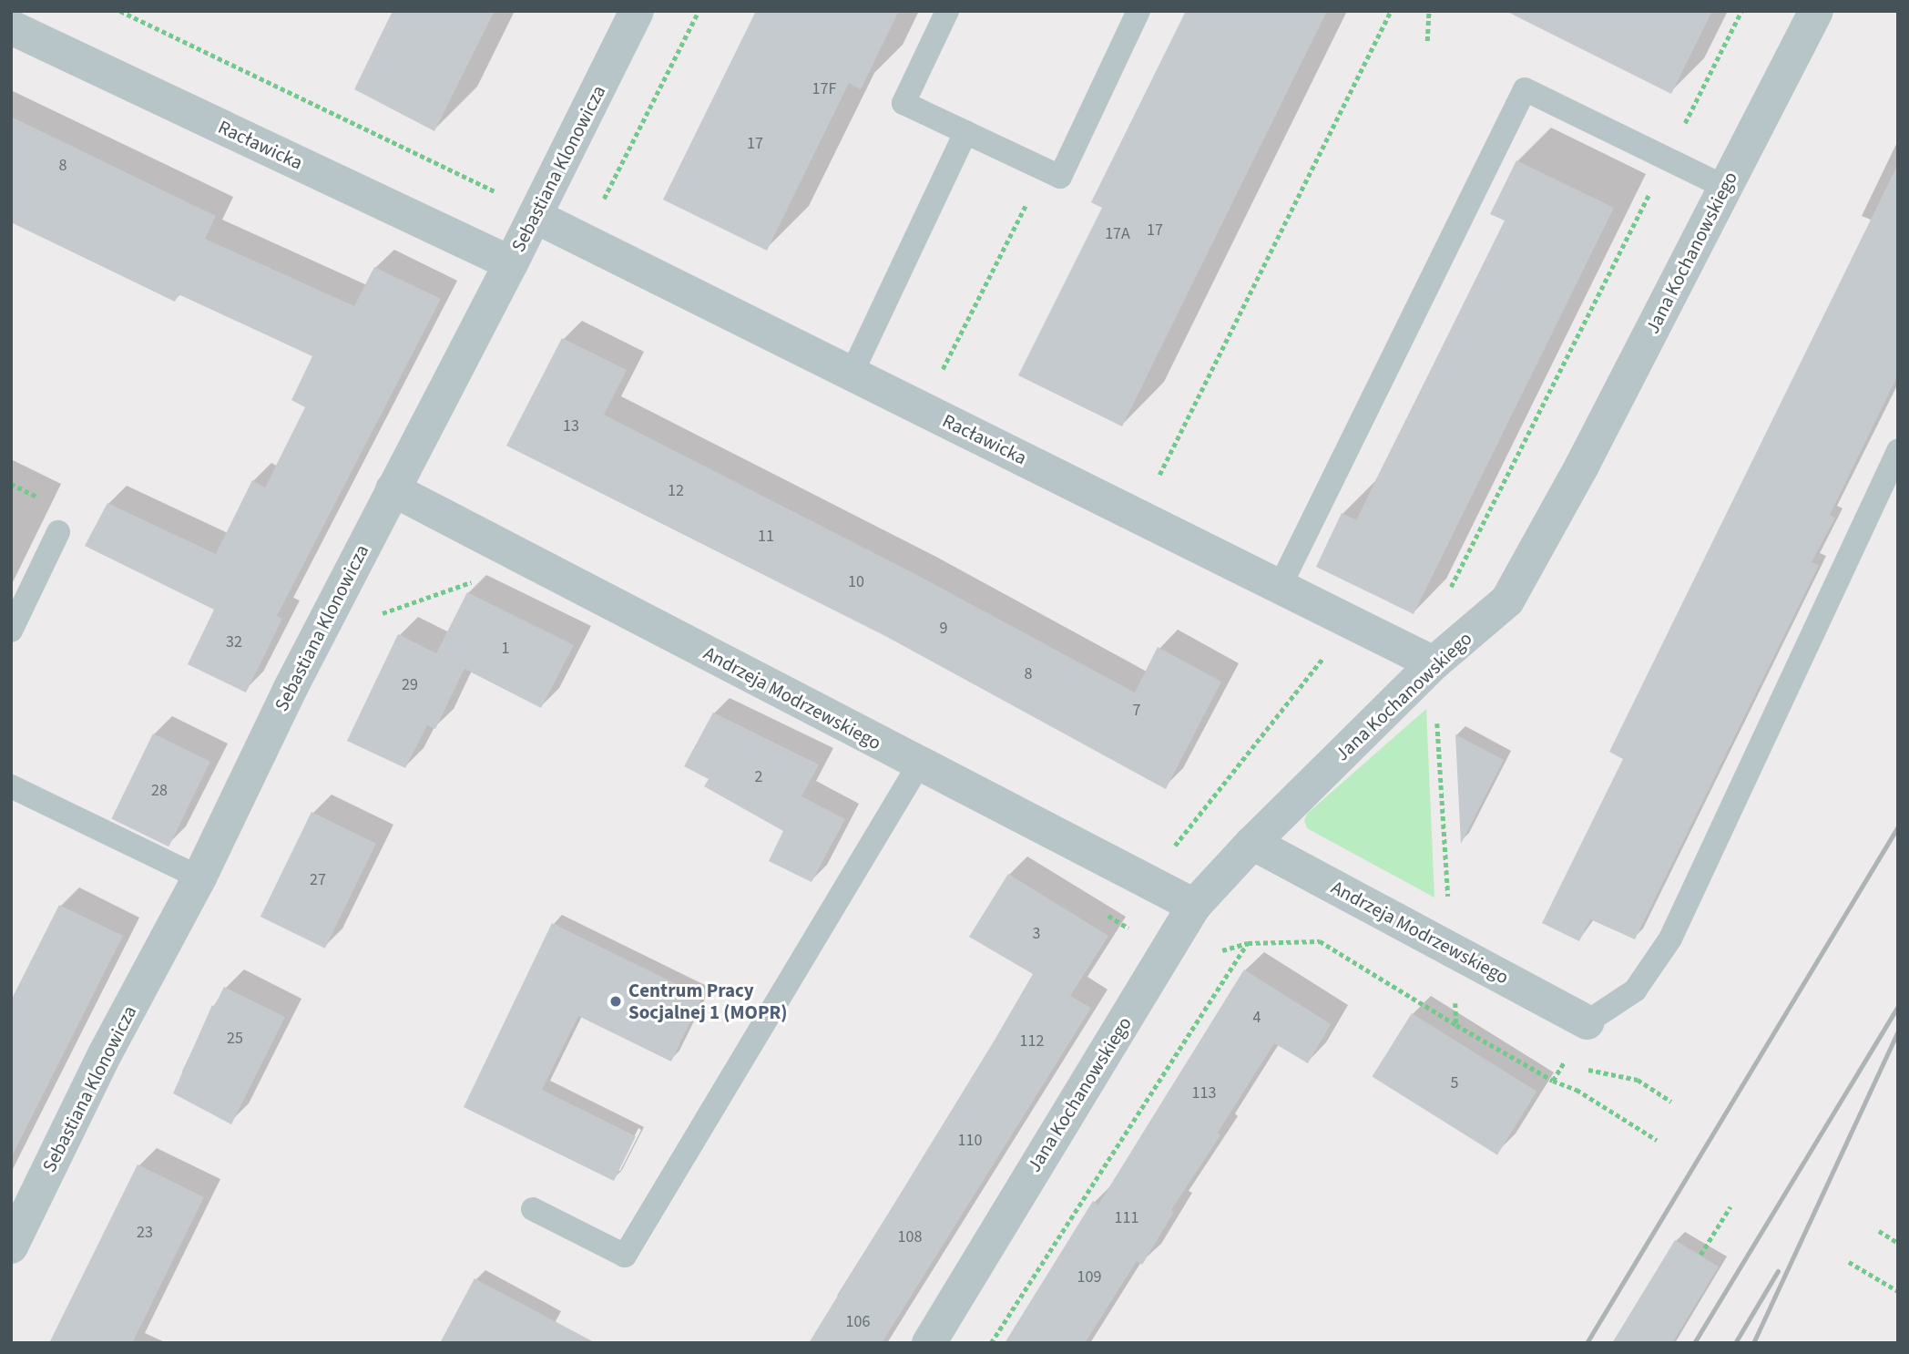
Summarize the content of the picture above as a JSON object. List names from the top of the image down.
{
  "streets": {
    "street": [
      "Racławicka",
      "Sebastiana Klonowicza",
      "Jana Kochanowskiego",
      "Andrzeja Modrzewskiego"
    ]
  },
  "crossings": [
    ["Racławicka", "Sebastiana Klonowicza"],
    ["Racławicka", "Jana Kochanowskiego"],
    ["Sebastiana Klonowicza", "Andrzeja Modrzewskiego"],
    ["Jana Kochanowskiego", "Andrzeja Modrzewskiego"]
  ],
  "places": ["Centrum Pracy Socjalnej 1 (MOPR)"],
  "house_numbers": [
    "17F",
    "17",
    "8",
    "17",
    "17A",
    "13",
    "12",
    "11",
    "10",
    "9",
    "32",
    "1",
    "8",
    "29",
    "7",
    "2",
    "28",
    "27",
    "3",
    "4",
    "25",
    "112",
    "5",
    "113",
    "110",
    "111",
    "23",
    "108",
    "109",
    "106"
  ]
}
